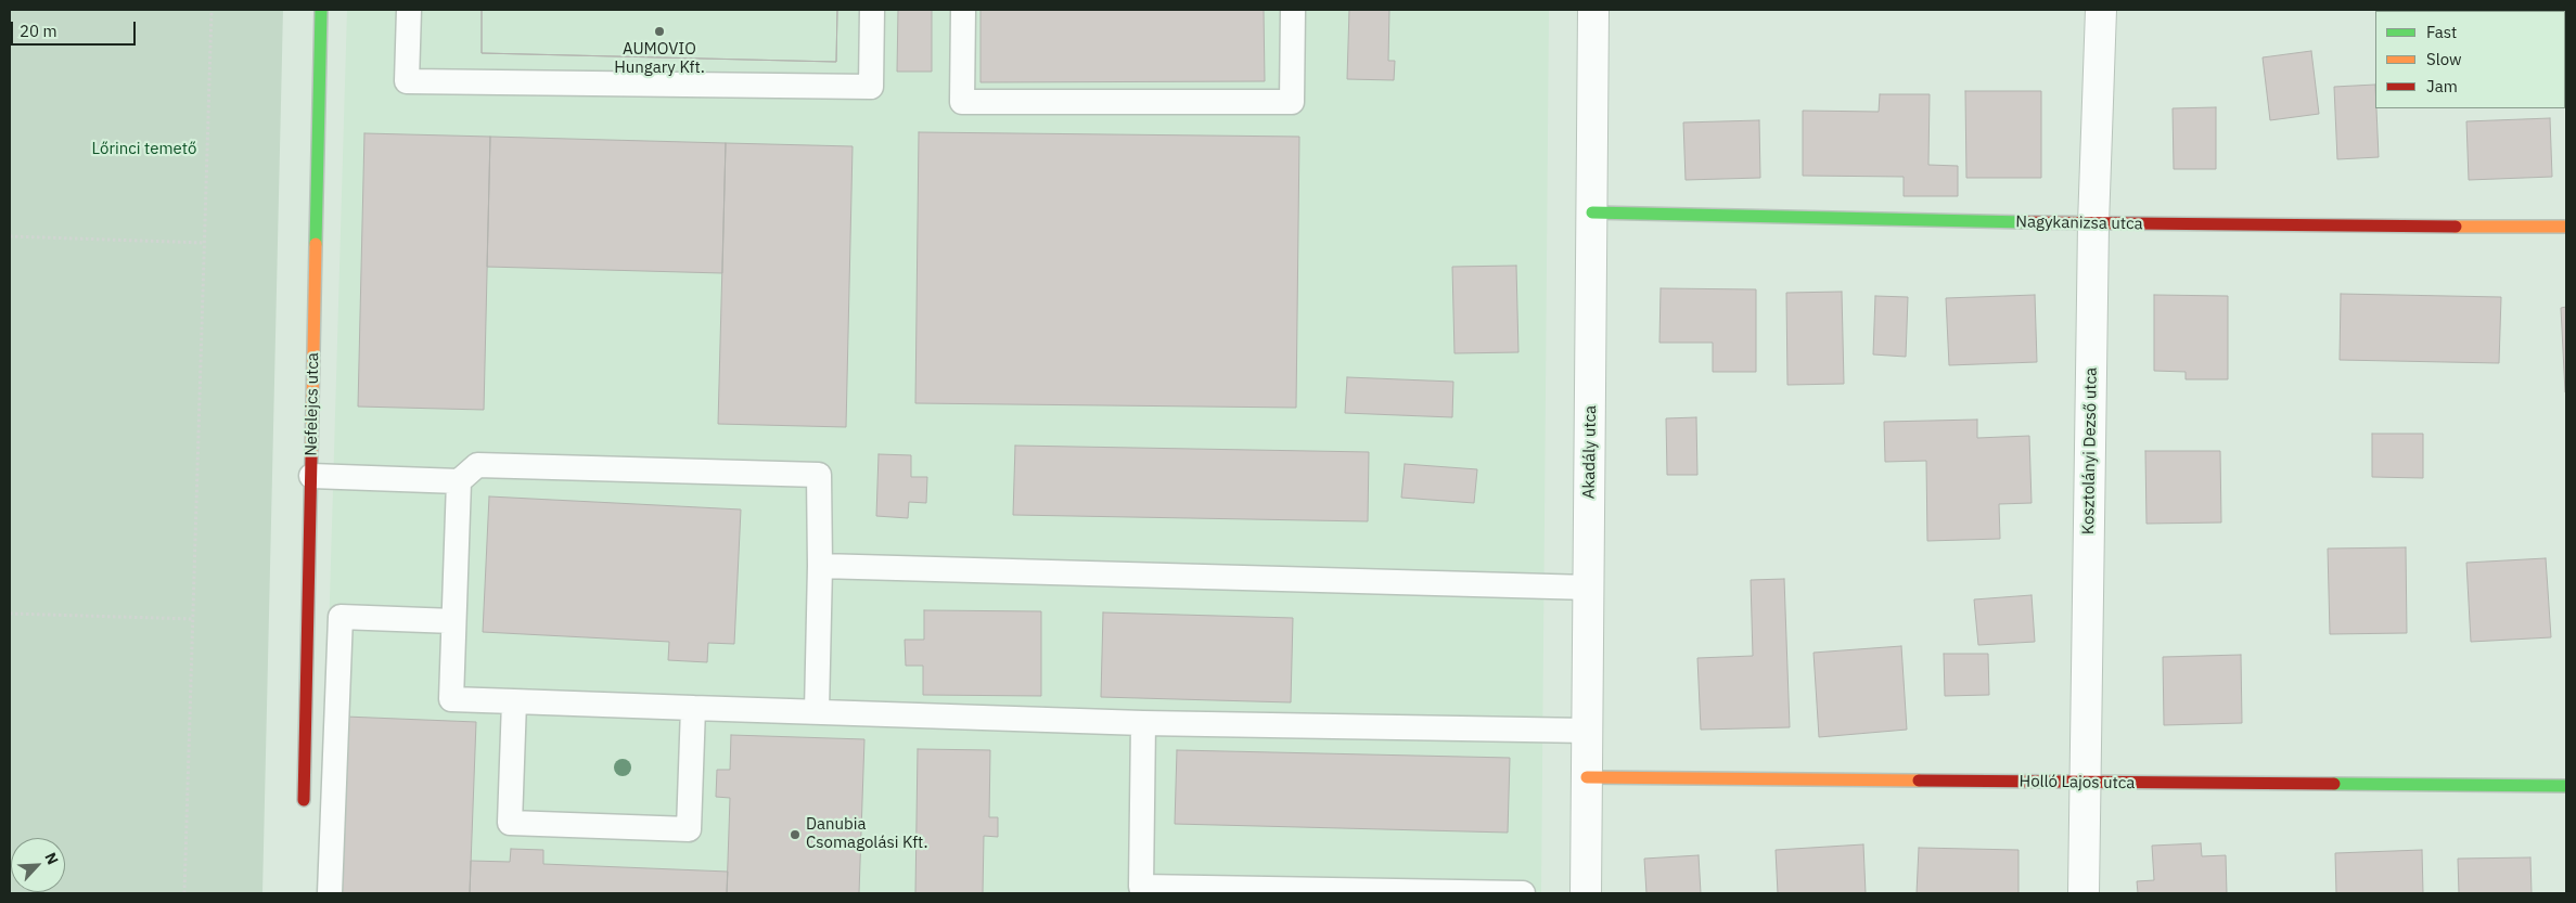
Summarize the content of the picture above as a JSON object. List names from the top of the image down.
{
  "streets": {
    "street": [
      "Nagykanizsa utca",
      "Nefelejcs utca",
      "Kosztolányi Dezső utca",
      "Akadály utca",
      "Holló Lajos utca"
    ]
  },
  "crossings": [
    ["Nagykanizsa utca", "Kosztolányi Dezső utca"],
    ["Nagykanizsa utca", "Akadály utca"],
    ["Kosztolányi Dezső utca", "Holló Lajos utca"],
    ["Akadály utca", "Holló Lajos utca"]
  ],
  "parks": ["Lőrinci temető"],
  "places": ["AUMOVIO Hungary Kft.", "Danubia Csomagolási Kft."],
  "legend": ["Fast", "Slow", "Jam"],
  "scale_bar": "20 m",
  "north": "top right"
}
